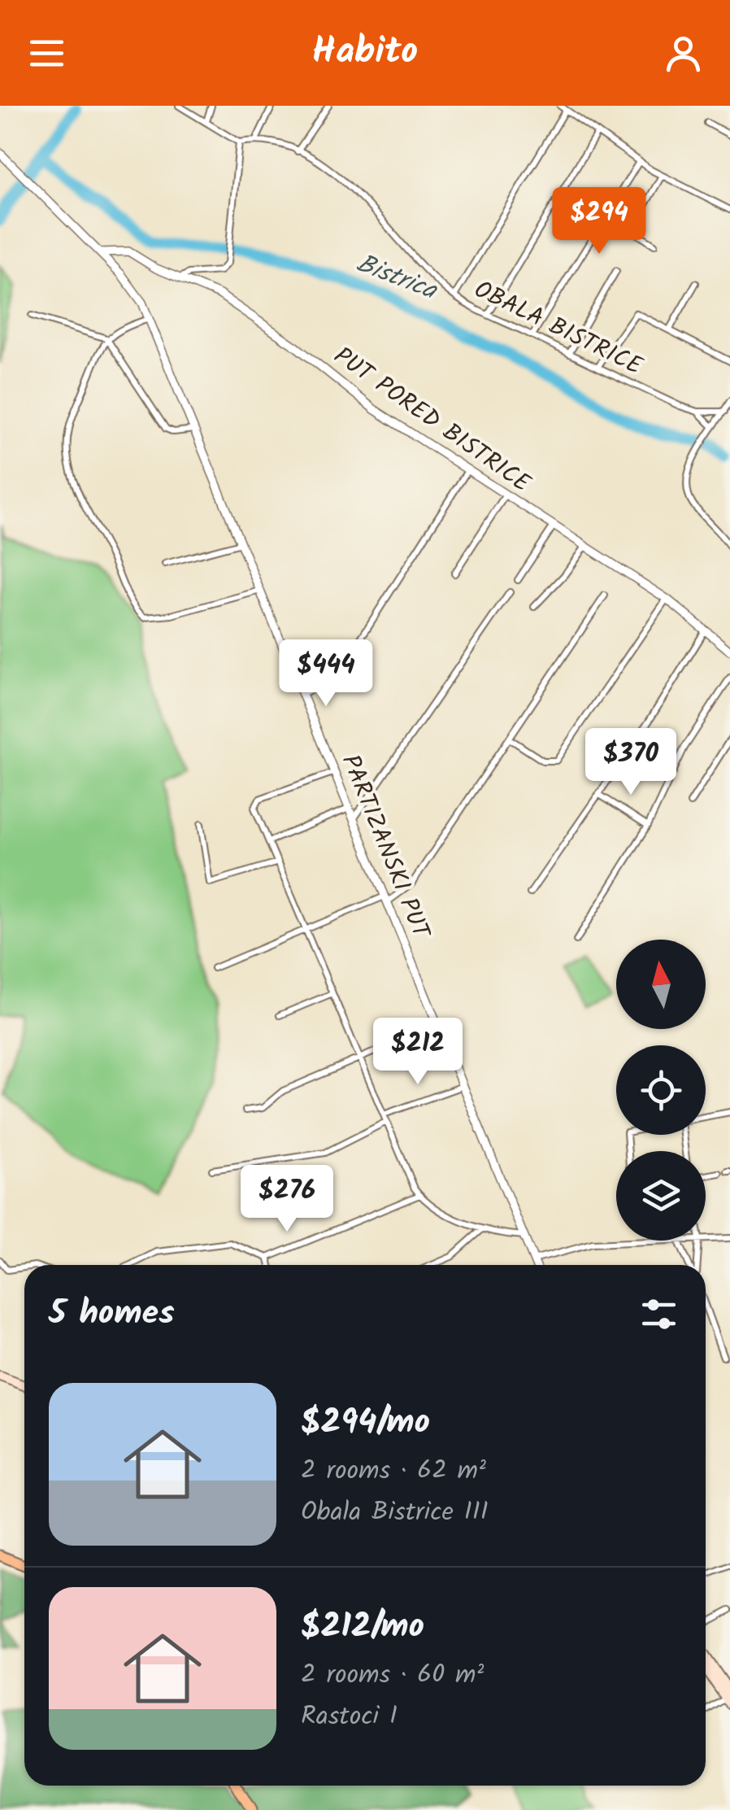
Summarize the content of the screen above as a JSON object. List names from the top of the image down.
{
  "streets": {
    "street": ["OBALA BISTRICE", "PUT PORED BISTRICE", "PARTIZANSKI PUT"]
  },
  "crossings": [
    ["PUT PORED BISTRICE", "PARTIZANSKI PUT"]
  ],
  "water": ["Bistrica"],
  "north": "top",
  "page": {
    "header": "Habito",
    "price": [
      "$294",
      "$444",
      "$370",
      "$212",
      "$276"
    ],
    "heading": "5 homes",
    "list": [
      {
        "name": "$294/mo",
        "note": "2 rooms · 62 m² · Obala Bistrice III"
      },
      {
        "name": "$212/mo",
        "note": "2 rooms · 60 m² · Rastoci I"
      }
    ]
  }
}
